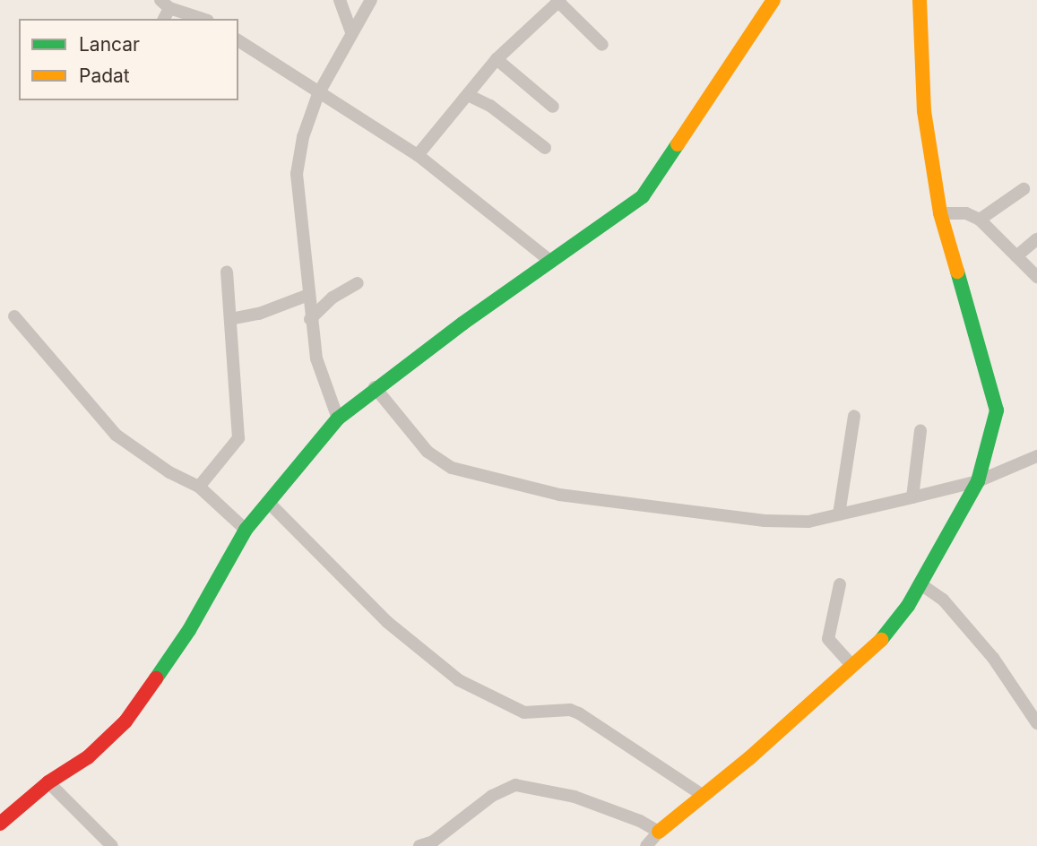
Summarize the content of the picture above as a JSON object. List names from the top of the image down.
{
  "legend": ["Lancar", "Padat"]
}
